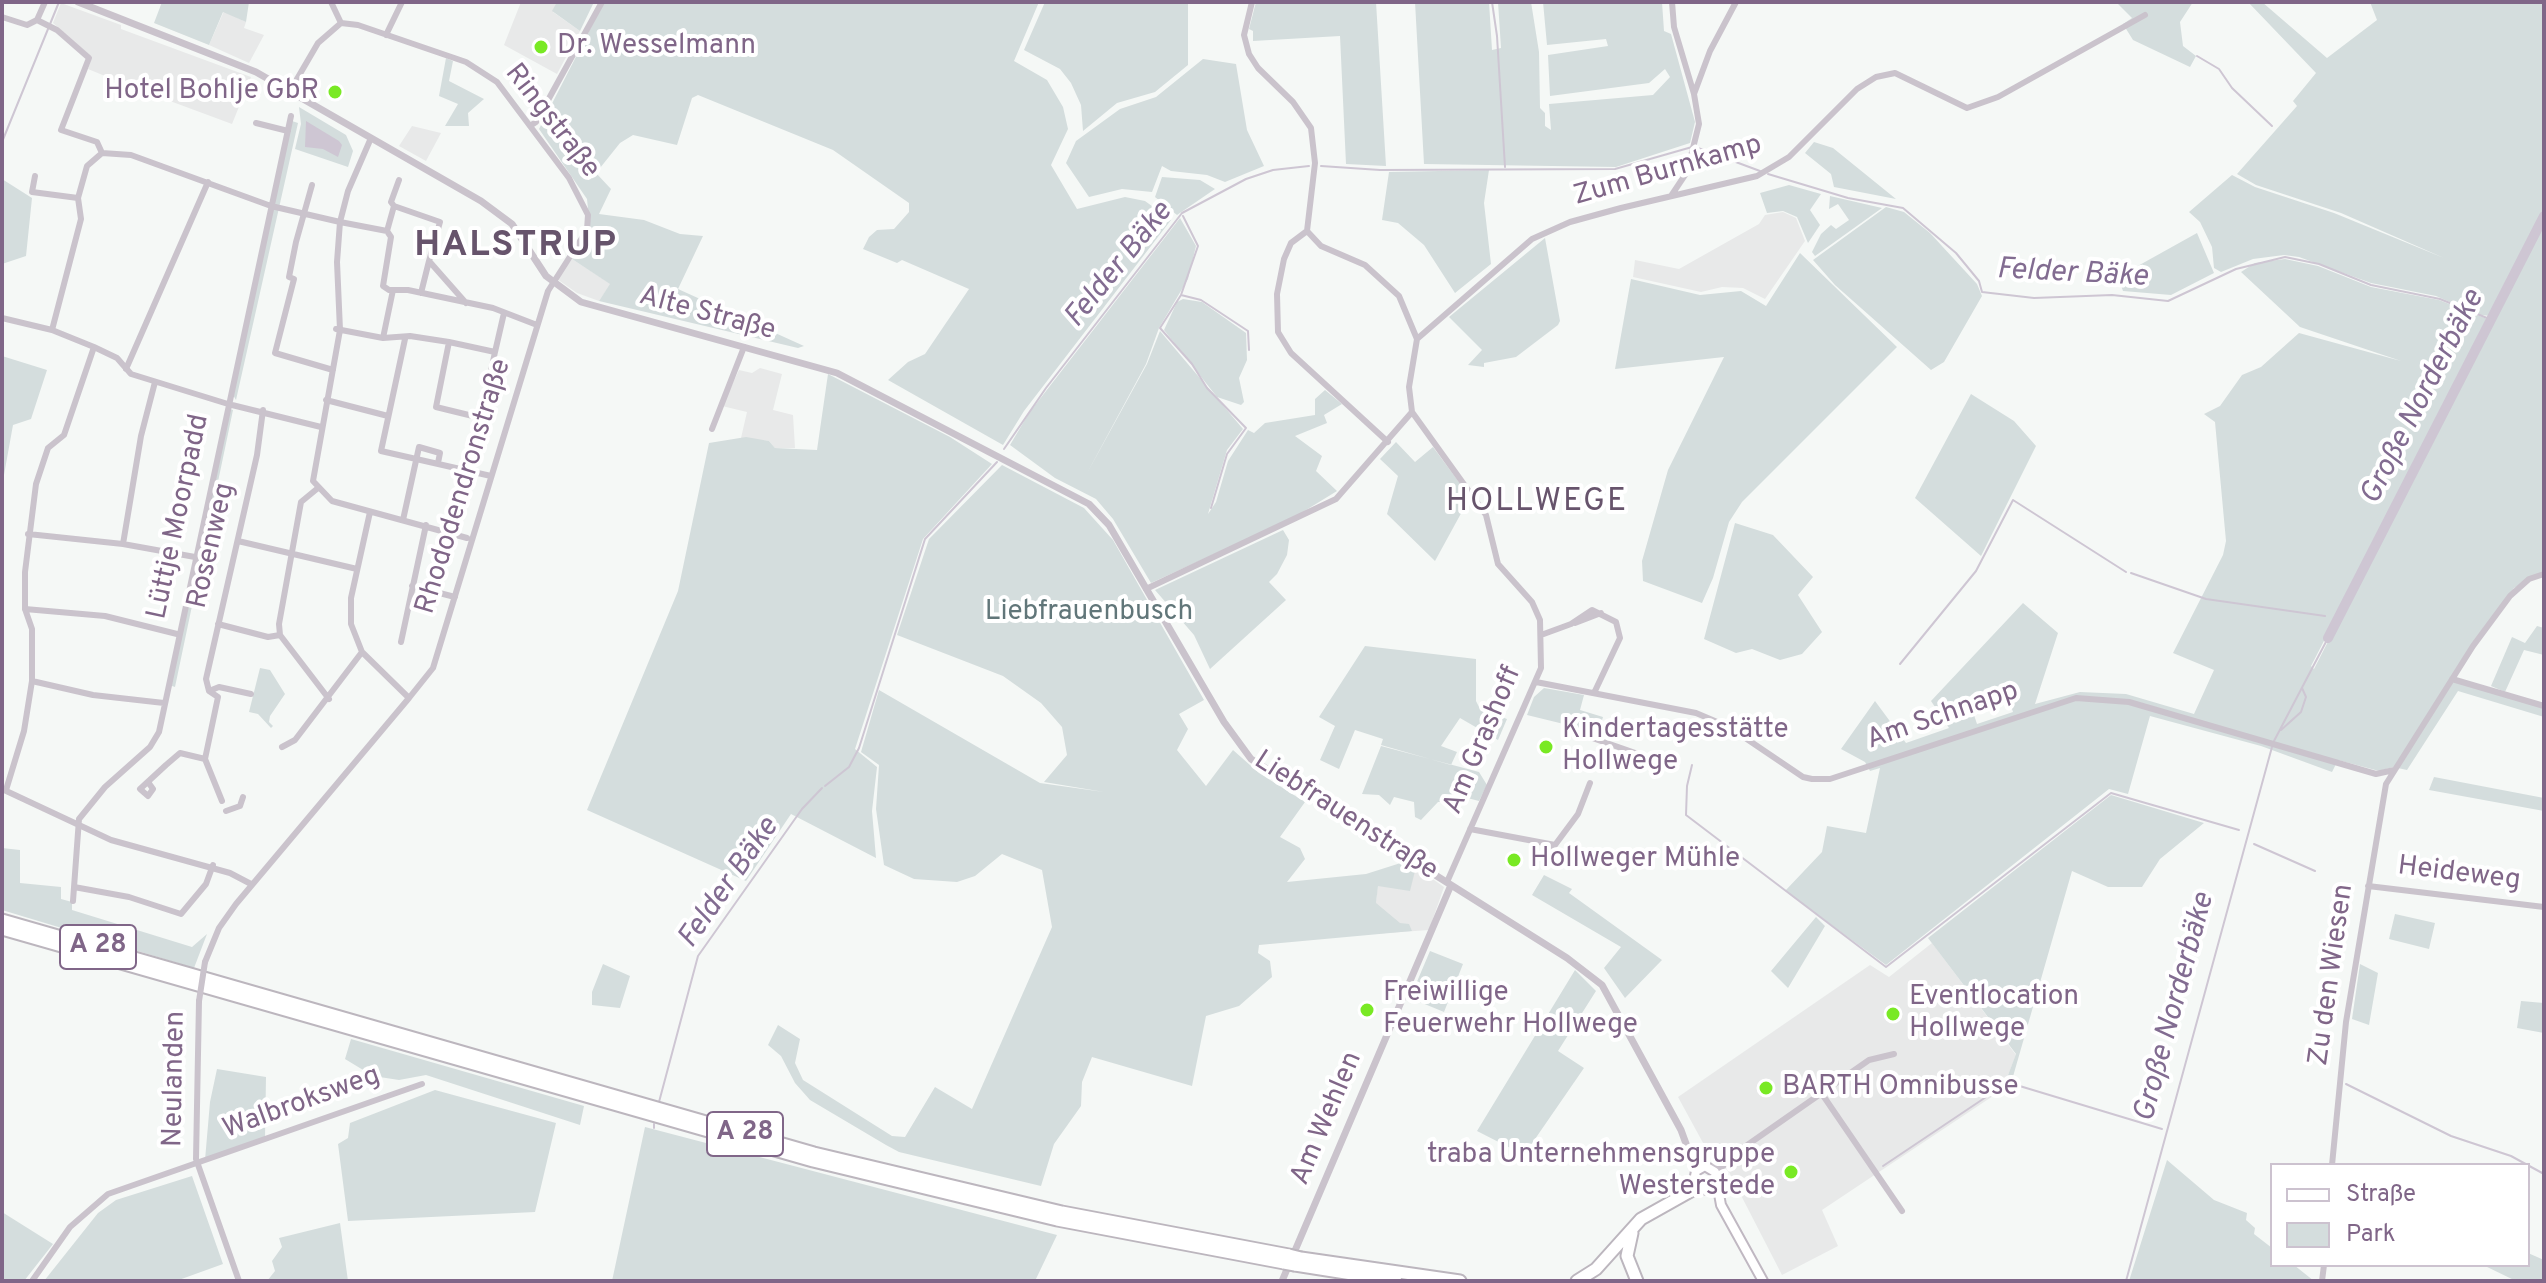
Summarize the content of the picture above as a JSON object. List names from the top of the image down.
{
  "streets": {
    "highway": ["A 28"],
    "main road": ["Liebfrauenstraße"],
    "street": [
      "Ringstraße",
      "Zum Burnkamp",
      "Alte Straße",
      "Rhododendronstraße",
      "Lüttje Moorpadd",
      "Rosenweg",
      "Am Schnapp",
      "Am Grashoff",
      "Heideweg",
      "Zu den Wiesen",
      "Neulanden",
      "Walbroksweg",
      "Am Wehlen"
    ]
  },
  "crossings": [
    ["Ringstraße", "Alte Straße"],
    ["Ringstraße", "Rhododendronstraße"],
    ["Alte Straße", "Rhododendronstraße"],
    ["Alte Straße", "Liebfrauenstraße"],
    ["Rhododendronstraße", "Neulanden"],
    ["Am Schnapp", "Am Grashoff"],
    ["Am Grashoff", "Liebfrauenstraße"],
    ["Am Grashoff", "Am Wehlen"],
    ["Liebfrauenstraße", "Am Wehlen"],
    ["Heideweg", "Zu den Wiesen"],
    ["Neulanden", "Walbroksweg"]
  ],
  "districts": ["HALSTRUP", "HOLLWEGE"],
  "water": ["Felder Bäke", "Große Norderbäke"],
  "parks": ["Liebfrauenbusch"],
  "places": [
    "Dr. Wesselmann",
    "Hotel Bohlje GbR",
    "Kindertagesstätte Hollwege",
    "Hollweger Mühle",
    "Freiwillige Feuerwehr Hollwege",
    "Eventlocation Hollwege",
    "BARTH Omnibusse",
    "traba Unternehmensgruppe Westerstede"
  ],
  "legend": ["Straße", "Park"]
}
